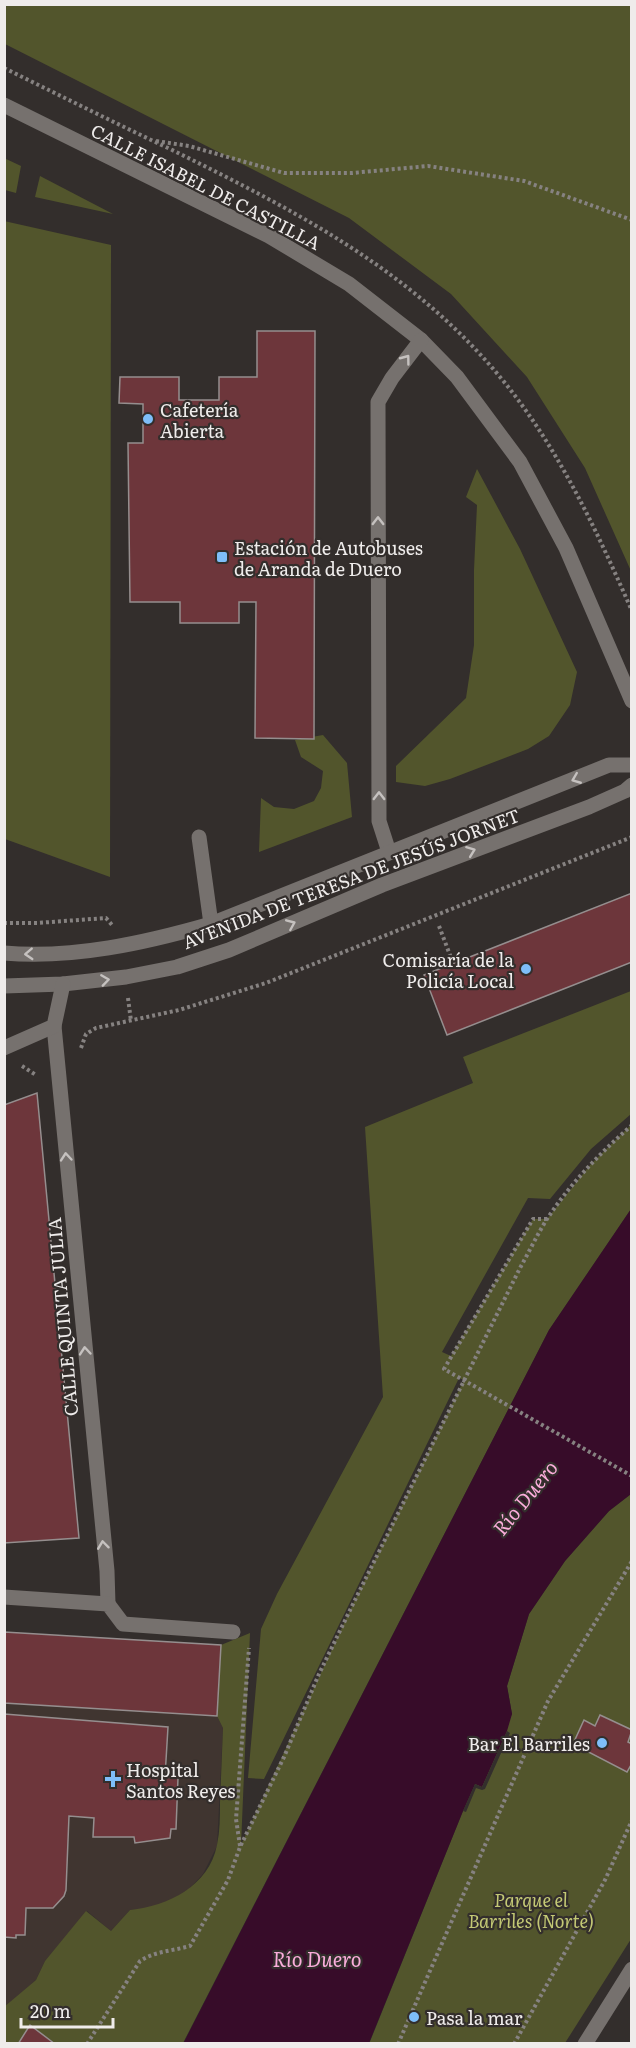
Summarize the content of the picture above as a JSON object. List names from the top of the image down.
{
  "streets": {
    "street": ["CALLE ISABEL DE CASTILLA", "AVENIDA DE TERESA DE JESÚS JORNET", "CALLE QUINTA JULIA"]
  },
  "crossings": [
    ["AVENIDA DE TERESA DE JESÚS JORNET", "CALLE QUINTA JULIA"]
  ],
  "one_way": ["CALLE QUINTA JULIA"],
  "water": ["Río Duero"],
  "parks": ["Parque el Barriles (Norte)"],
  "places": {
    "other": [
      "Cafetería Abierta",
      "Comisaría de la Policía Local",
      "Bar El Barriles",
      "Pasa la mar"
    ],
    "transit": ["Estación de Autobuses de Aranda de Duero"],
    "health": ["Hospital Santos Reyes"]
  },
  "scale_bar": "20 m"
}
